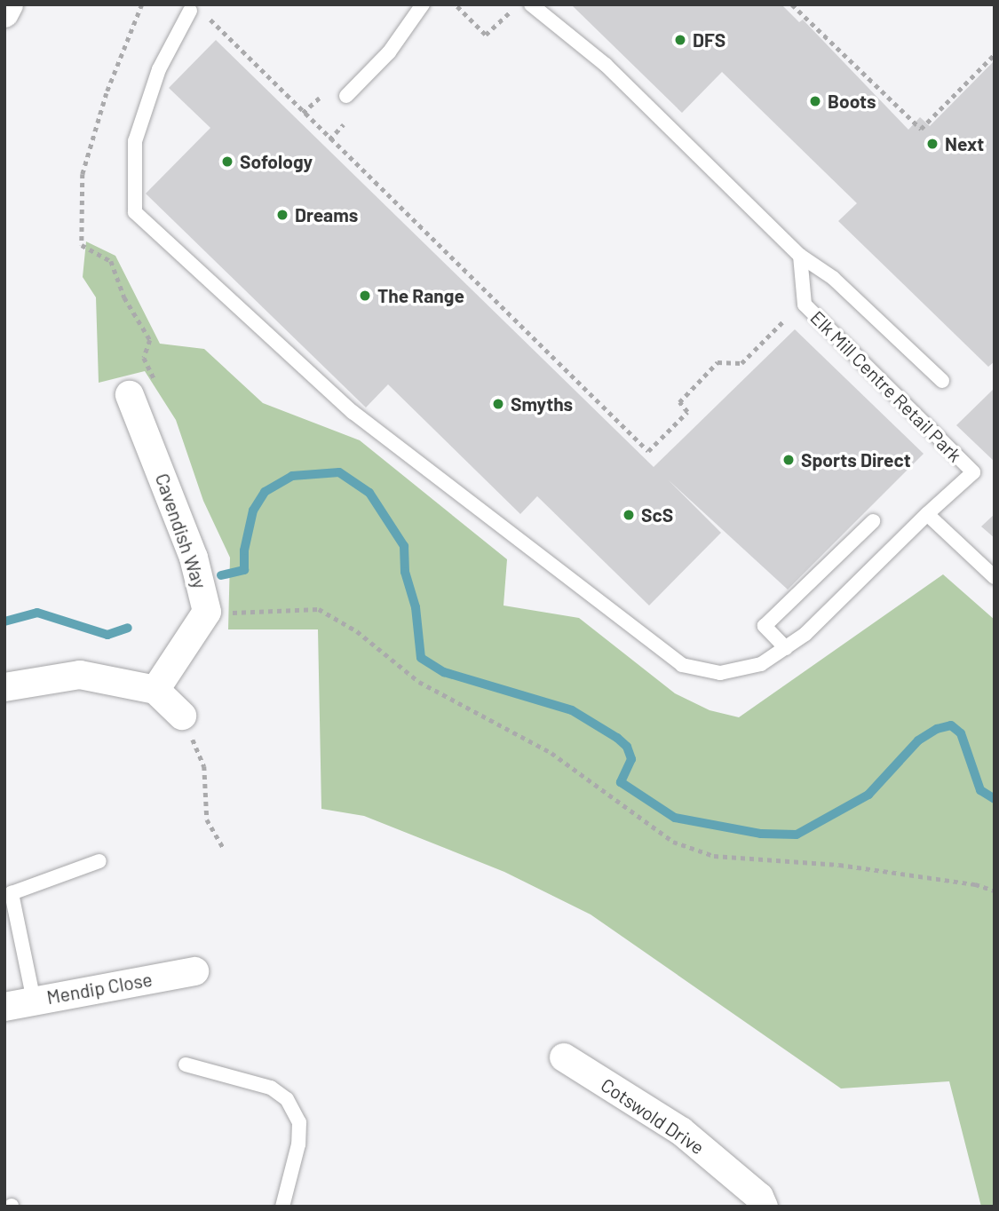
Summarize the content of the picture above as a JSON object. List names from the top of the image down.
{
  "streets": {
    "street": ["Cavendish Way", "Mendip Close", "Cotswold Drive"],
    "lane": ["Elk Mill Centre Retail Park"]
  },
  "places": [
    "DFS",
    "Boots",
    "Next",
    "Sofology",
    "Dreams",
    "The Range",
    "Smyths",
    "Sports Direct",
    "ScS"
  ]
}
